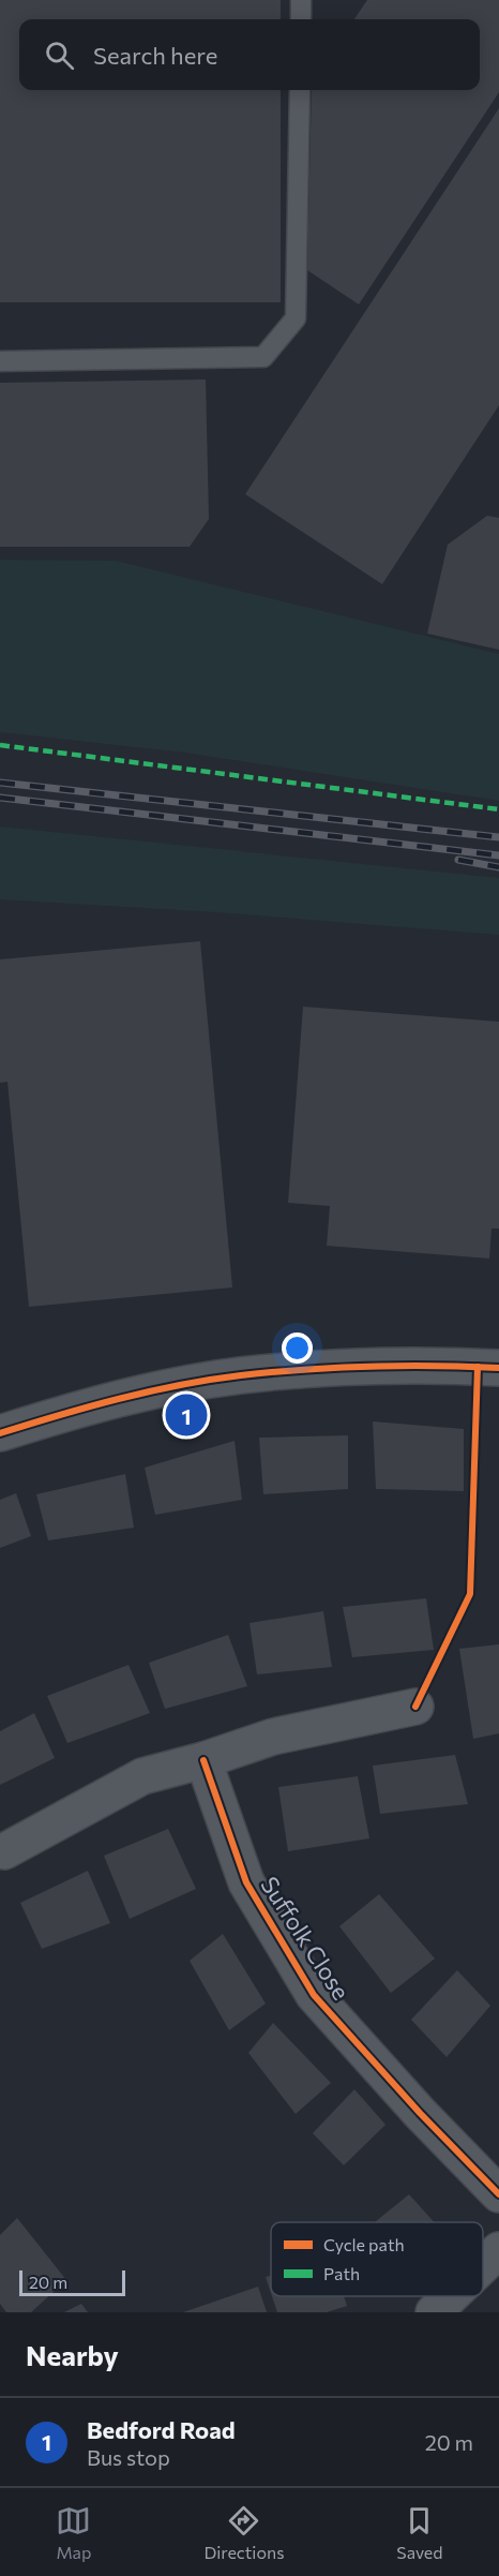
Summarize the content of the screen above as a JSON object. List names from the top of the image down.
{
  "streets": {
    "street": ["Suffolk Close"]
  },
  "legend": ["Cycle path", "Path"],
  "scale_bar": "20 m",
  "page": {
    "search": "Search here",
    "pins": "1",
    "scale": "20 m",
    "heading": "Nearby",
    "list": [
      {
        "mark": "1",
        "name": "Bedford Road",
        "note": "Bus stop",
        "value": "20 m"
      }
    ],
    "nav": ["Map", "Directions", "Saved"]
  }
}
